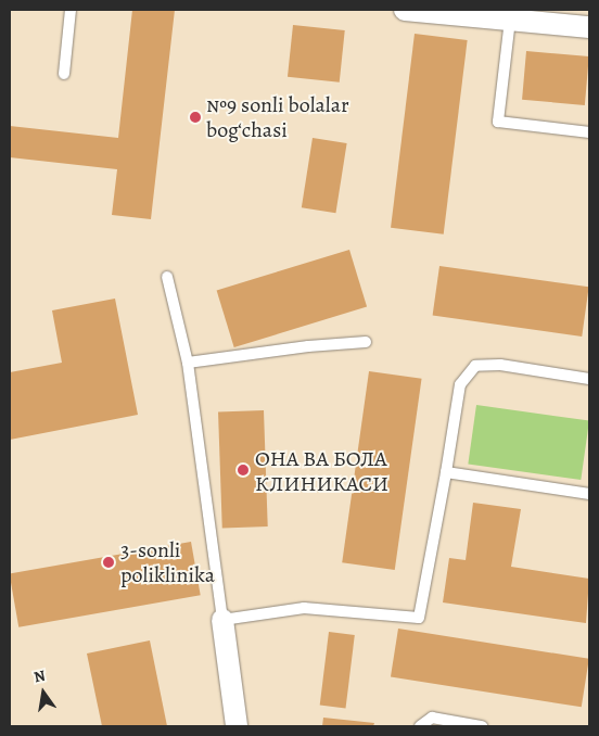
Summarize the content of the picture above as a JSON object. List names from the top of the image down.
{
  "places": ["№9 sonli bolalar bog‘chasi", "ОНА ВА БОЛА КЛИНИКАСИ", "3-sonli poliklinika"],
  "north": "top"
}
